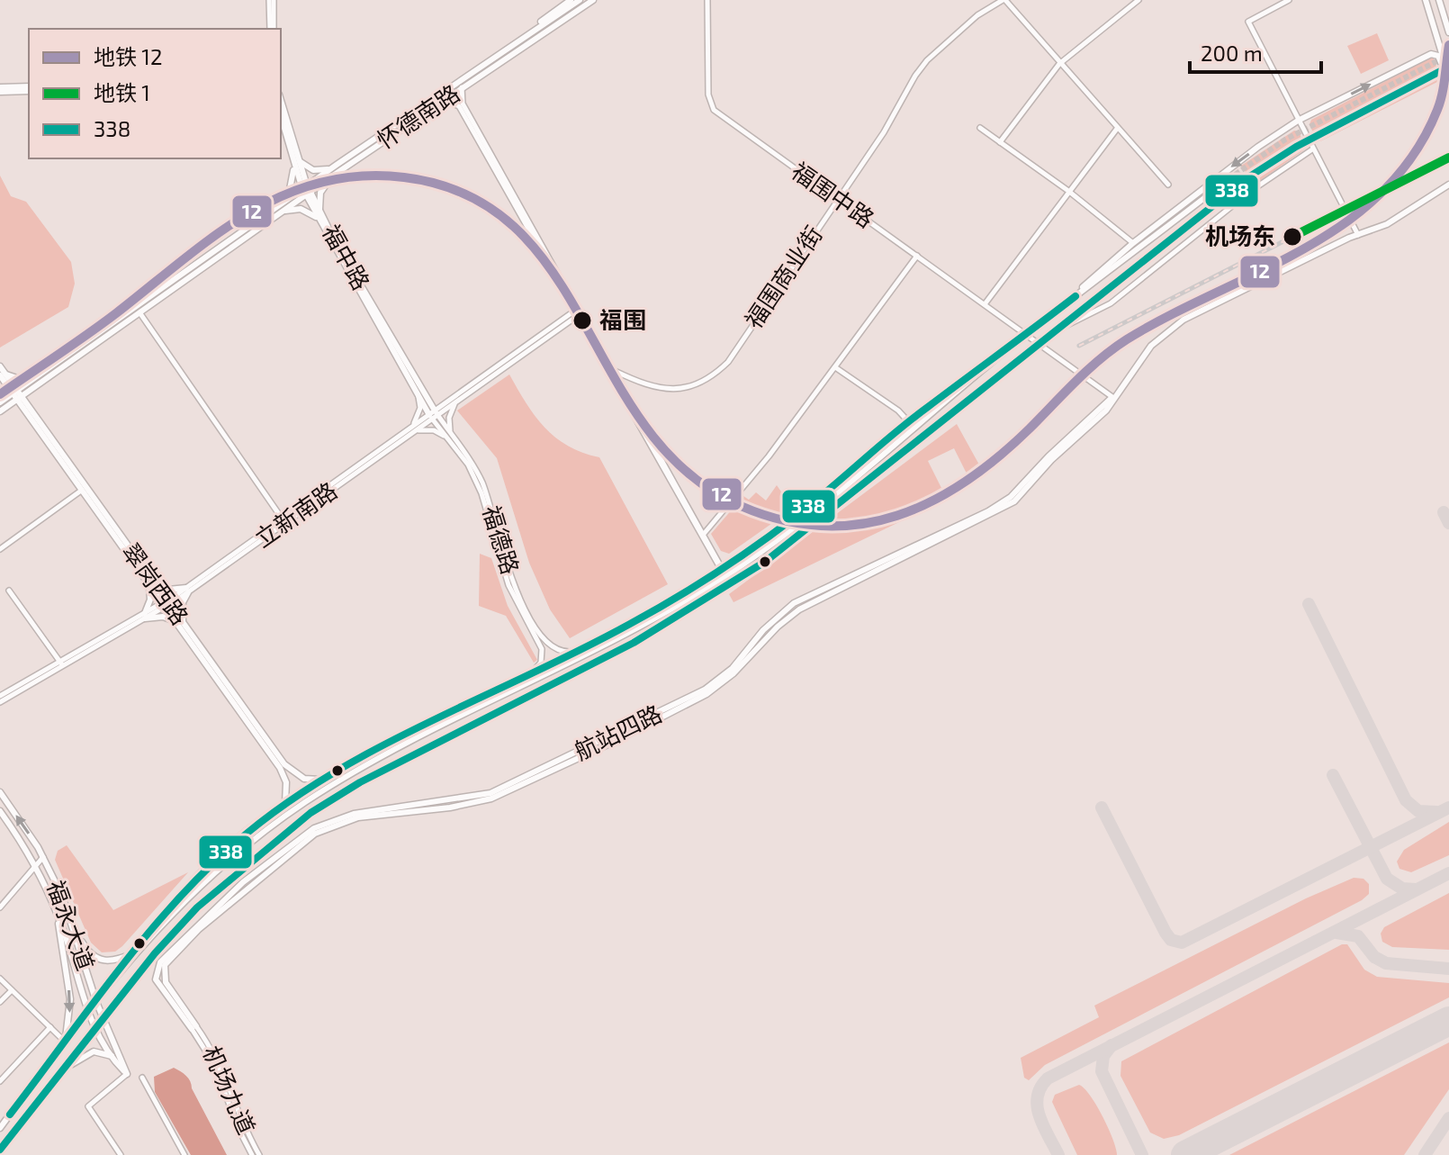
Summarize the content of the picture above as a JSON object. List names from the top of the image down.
{
  "streets": {
    "main road": [
      "怀德南路",
      "福中路",
      "翠岗西路",
      "航站四路",
      "福永大道"
    ],
    "street": [
      "福围中路",
      "福围商业街",
      "立新南路",
      "福德路",
      "机场九道"
    ]
  },
  "crossings": [
    ["怀德南路", "福中路"],
    ["怀德南路", "翠岗西路"],
    ["福围中路", "福围商业街"],
    ["福围中路", "航站四路"],
    ["福中路", "立新南路"],
    ["福中路", "福德路"],
    ["立新南路", "福德路"],
    ["立新南路", "翠岗西路"],
    ["航站四路", "机场九道"]
  ],
  "places": ["机场东", "福围"],
  "lines": ["metro line 12", "transit line 338", "metro line 1"],
  "legend": ["地铁 12", "地铁 1", "338"],
  "scale_bar": "200 m"
}
